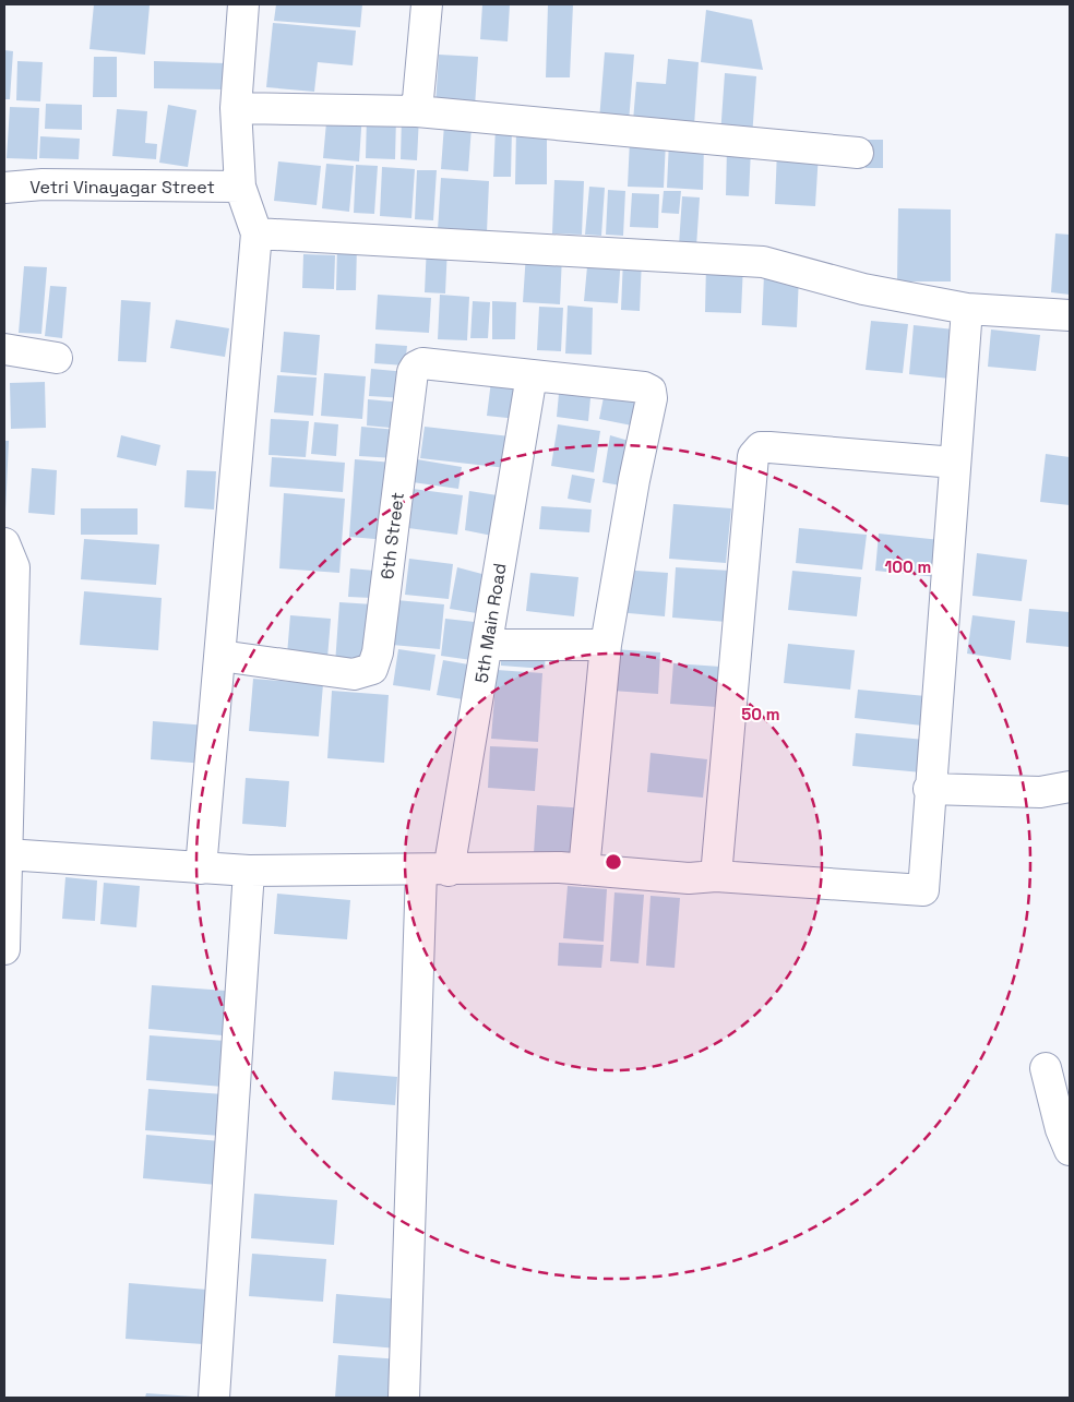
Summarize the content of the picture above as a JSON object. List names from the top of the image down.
{
  "streets": {
    "street": ["Vetri Vinayagar Street", "6th Street", "5th Main Road"]
  },
  "crossings": [
    ["6th Street", "5th Main Road"]
  ],
  "rings": ["100 m", "50 m"]
}
